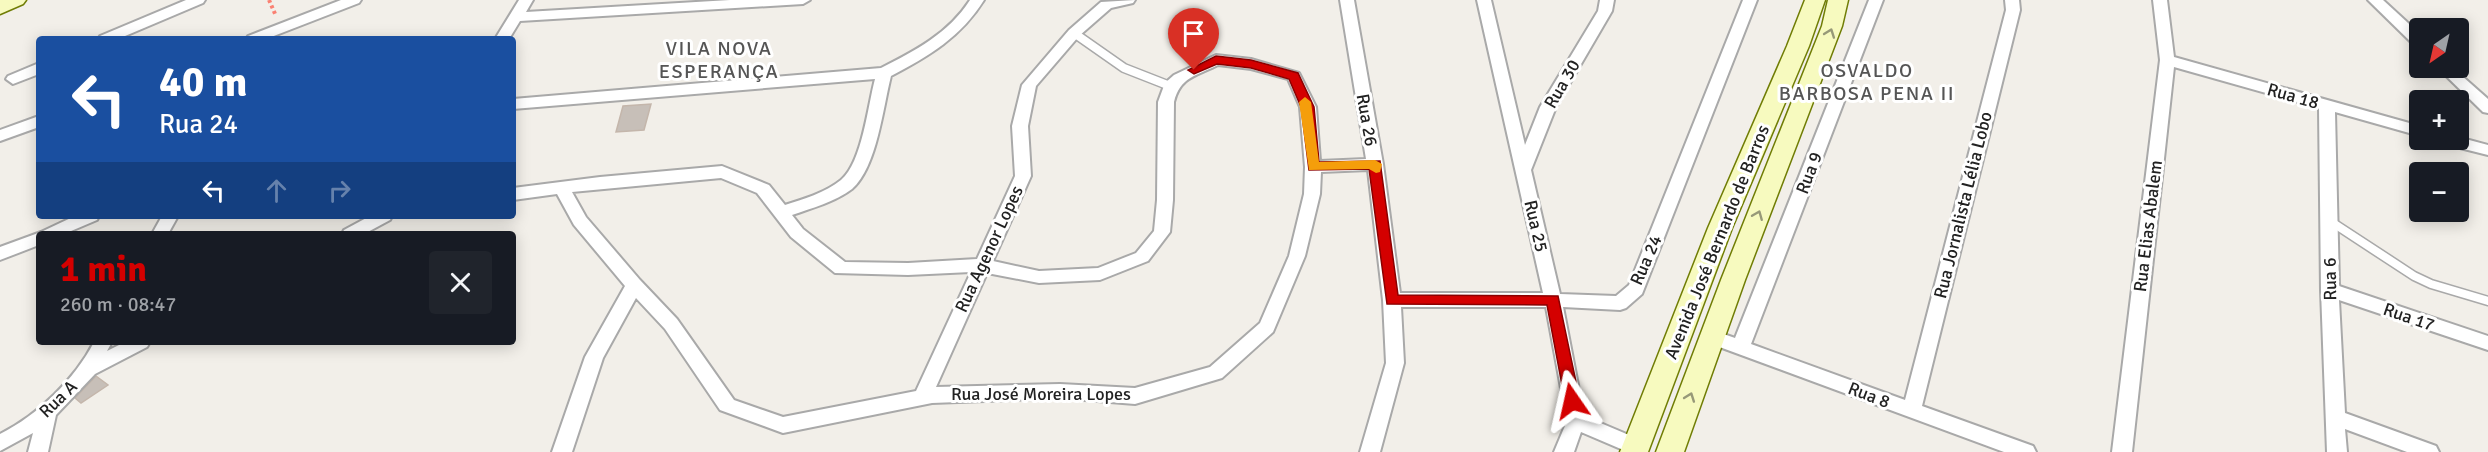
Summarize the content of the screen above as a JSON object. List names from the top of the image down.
{
  "streets": {
    "main road": ["Avenida José Bernardo de Barros"],
    "street": [
      "Rua 30",
      "Rua 18",
      "Rua 26",
      "Rua 9",
      "Rua Jornalista Lélia Lobo",
      "Rua 25",
      "Rua Elias Abalem",
      "Rua Agenor Lopes",
      "Rua 24",
      "Rua 6",
      "Rua 17",
      "Rua José Moreira Lopes",
      "Rua 8",
      "Rua A"
    ]
  },
  "crossings": [
    ["Rua 30", "Rua 25"],
    ["Rua 18", "Rua Elias Abalem"],
    ["Rua 18", "Rua 6"],
    ["Rua 26", "Rua 24"],
    ["Rua 9", "Rua 8"],
    ["Rua Jornalista Lélia Lobo", "Rua 8"],
    ["Rua 25", "Rua 24"],
    ["Avenida José Bernardo de Barros", "Rua 8"],
    ["Rua Agenor Lopes", "Rua José Moreira Lopes"],
    ["Rua 6", "Rua 17"]
  ],
  "districts": ["VILA NOVA ESPERANÇA", "OSVALDO BARBOSA PENA II"],
  "north": "bottom left",
  "page": {
    "map_buttons": ["+", "−"],
    "turn": ["40 m", "Rua 24"],
    "heading": ["1 min", "260 m · 08:47"]
  }
}
